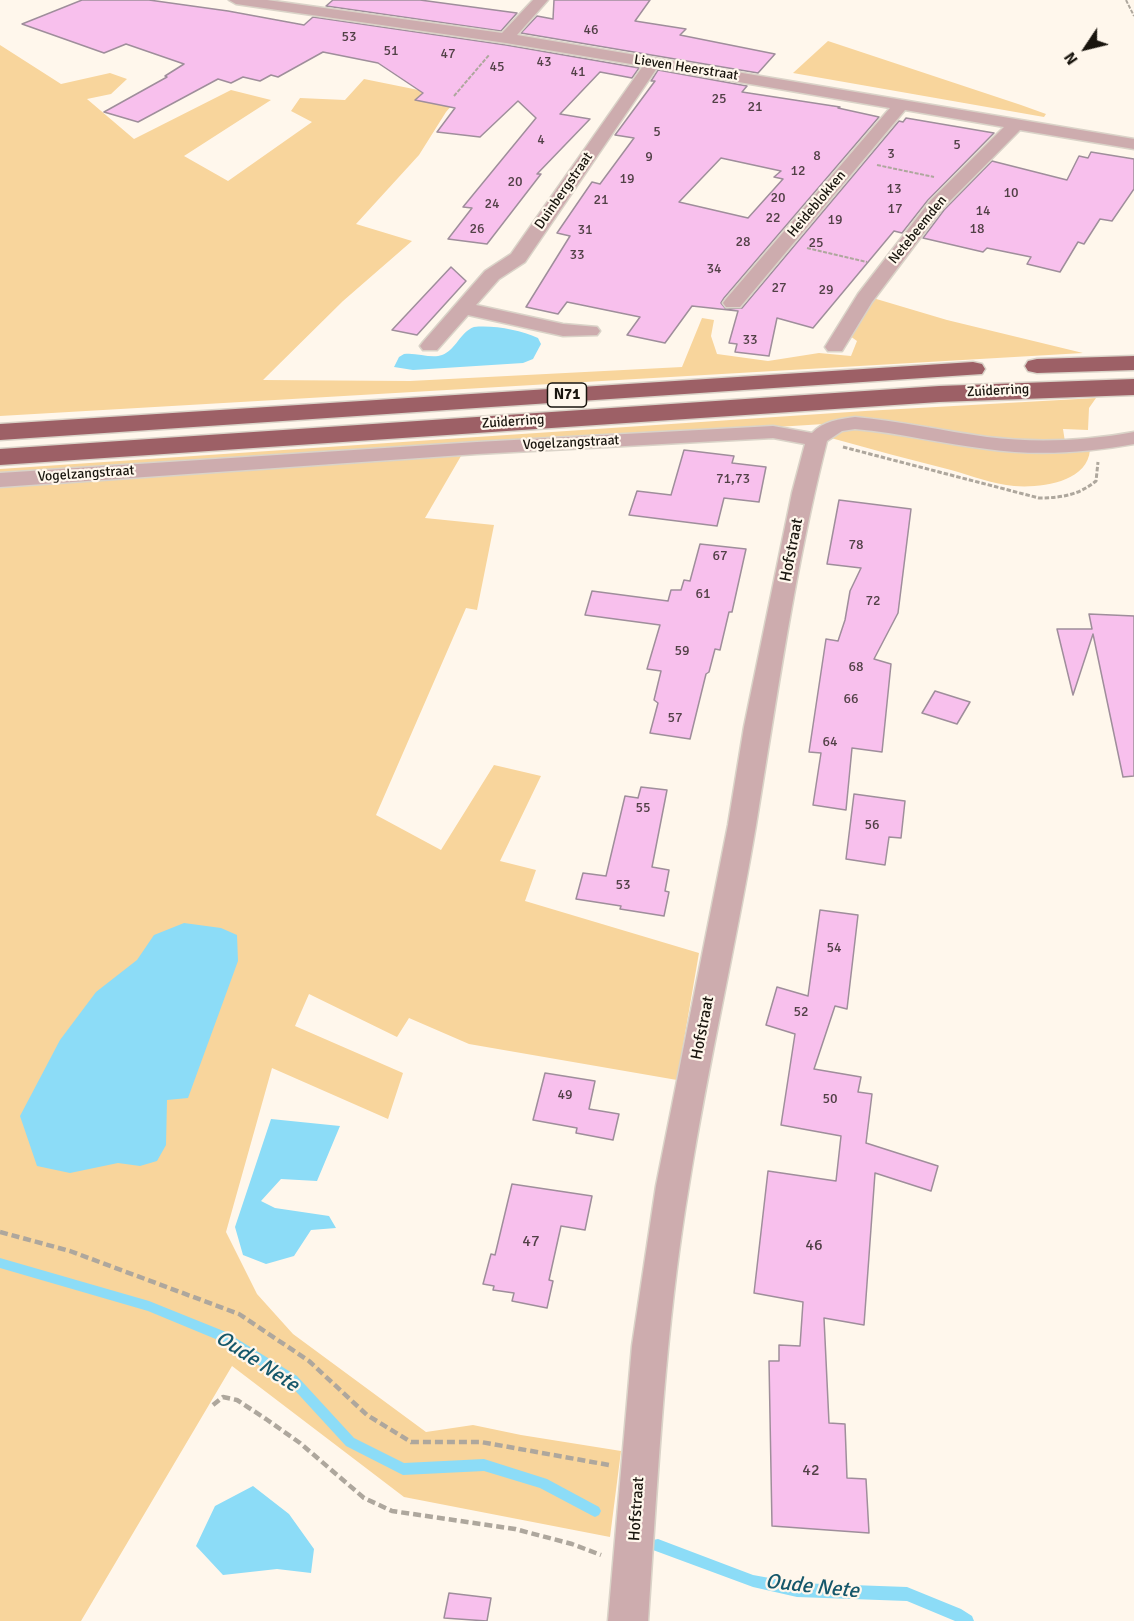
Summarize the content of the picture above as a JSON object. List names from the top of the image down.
{
  "streets": {
    "highway": ["Zuiderring", "N71"],
    "street": [
      "Lieven Heerstraat",
      "Duinbergstraat",
      "Heideblokken",
      "Netebeemden",
      "Vogelzangstraat",
      "Hofstraat"
    ]
  },
  "crossings": [
    ["Lieven Heerstraat", "Duinbergstraat"],
    ["Lieven Heerstraat", "Heideblokken"],
    ["Lieven Heerstraat", "Netebeemden"],
    ["Vogelzangstraat", "Hofstraat"]
  ],
  "water": ["Oude Nete"],
  "house_numbers": [
    "46",
    "53",
    "51",
    "47",
    "43",
    "45",
    "41",
    "25",
    "21",
    "5",
    "4",
    "5",
    "3",
    "8",
    "9",
    "12",
    "19",
    "20",
    "13",
    "10",
    "20",
    "21",
    "24",
    "17",
    "14",
    "22",
    "19",
    "26",
    "18",
    "31",
    "28",
    "25",
    "33",
    "34",
    "27",
    "29",
    "33",
    "71,73",
    "78",
    "67",
    "61",
    "72",
    "59",
    "68",
    "66",
    "57",
    "64",
    "55",
    "56",
    "53",
    "54",
    "52",
    "49",
    "50",
    "47",
    "46",
    "42"
  ],
  "north": "bottom left"
}
